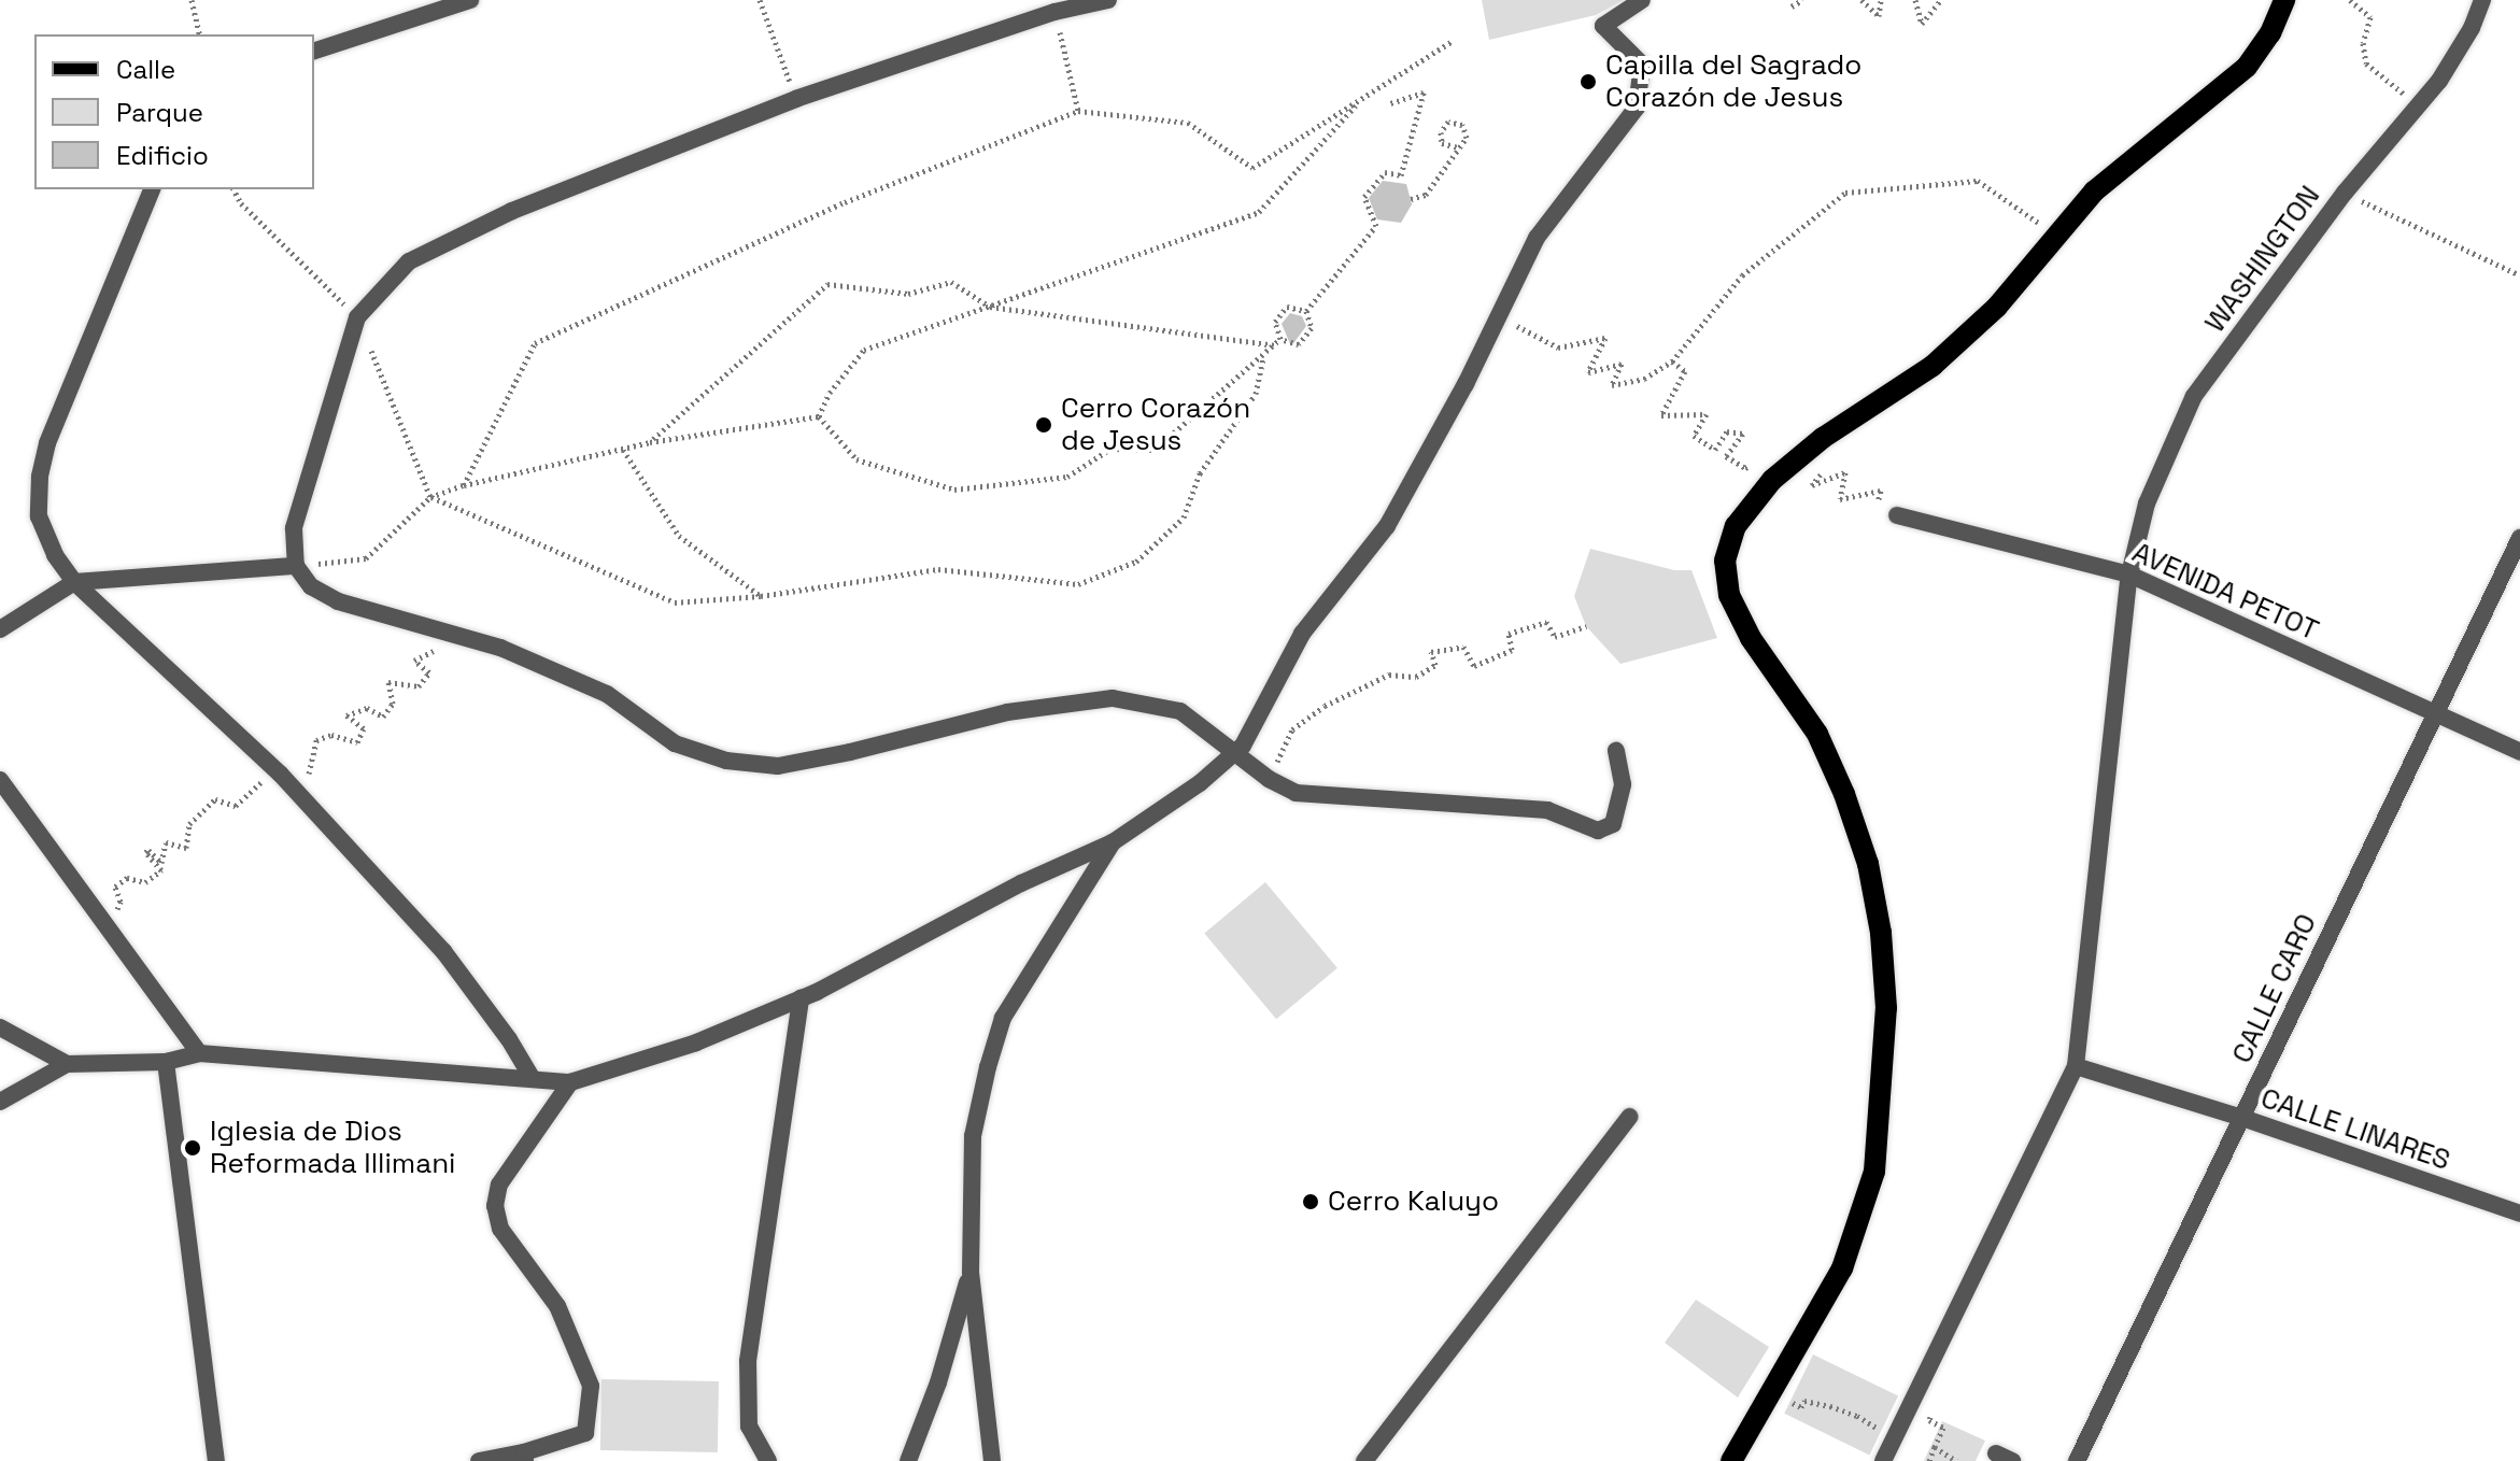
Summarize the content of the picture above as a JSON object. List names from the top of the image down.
{
  "streets": {
    "street": [
      "WASHINGTON",
      "AVENIDA PETOT",
      "CALLE CARO",
      "CALLE LINARES"
    ]
  },
  "crossings": [
    ["WASHINGTON", "AVENIDA PETOT"],
    ["WASHINGTON", "CALLE LINARES"],
    ["AVENIDA PETOT", "CALLE CARO"],
    ["CALLE CARO", "CALLE LINARES"]
  ],
  "places": [
    "Capilla del Sagrado Corazón de Jesus",
    "Cerro Corazón de Jesus",
    "Iglesia de Dios Reformada Illimani",
    "Cerro Kaluyo"
  ],
  "legend": ["Calle", "Parque", "Edificio"]
}
